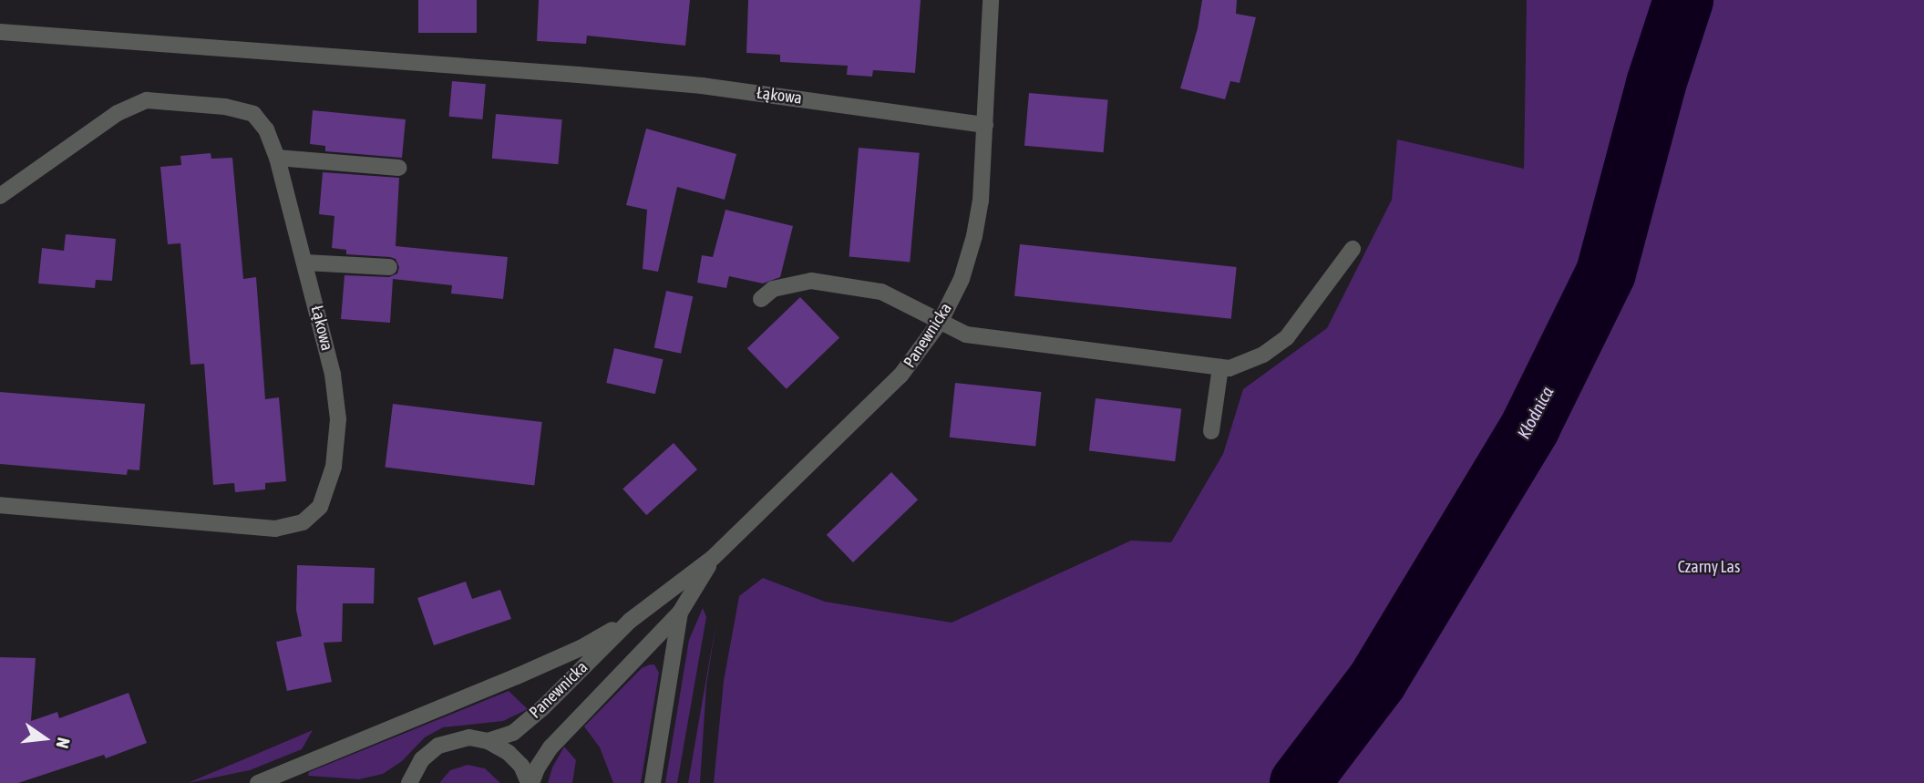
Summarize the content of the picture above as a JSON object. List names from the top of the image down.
{
  "streets": {
    "street": ["Łąkowa", "Panewnicka"]
  },
  "crossings": [
    ["Łąkowa", "Panewnicka"]
  ],
  "water": ["Kłodnica"],
  "parks": ["Czarny Las"],
  "north": "right"
}
